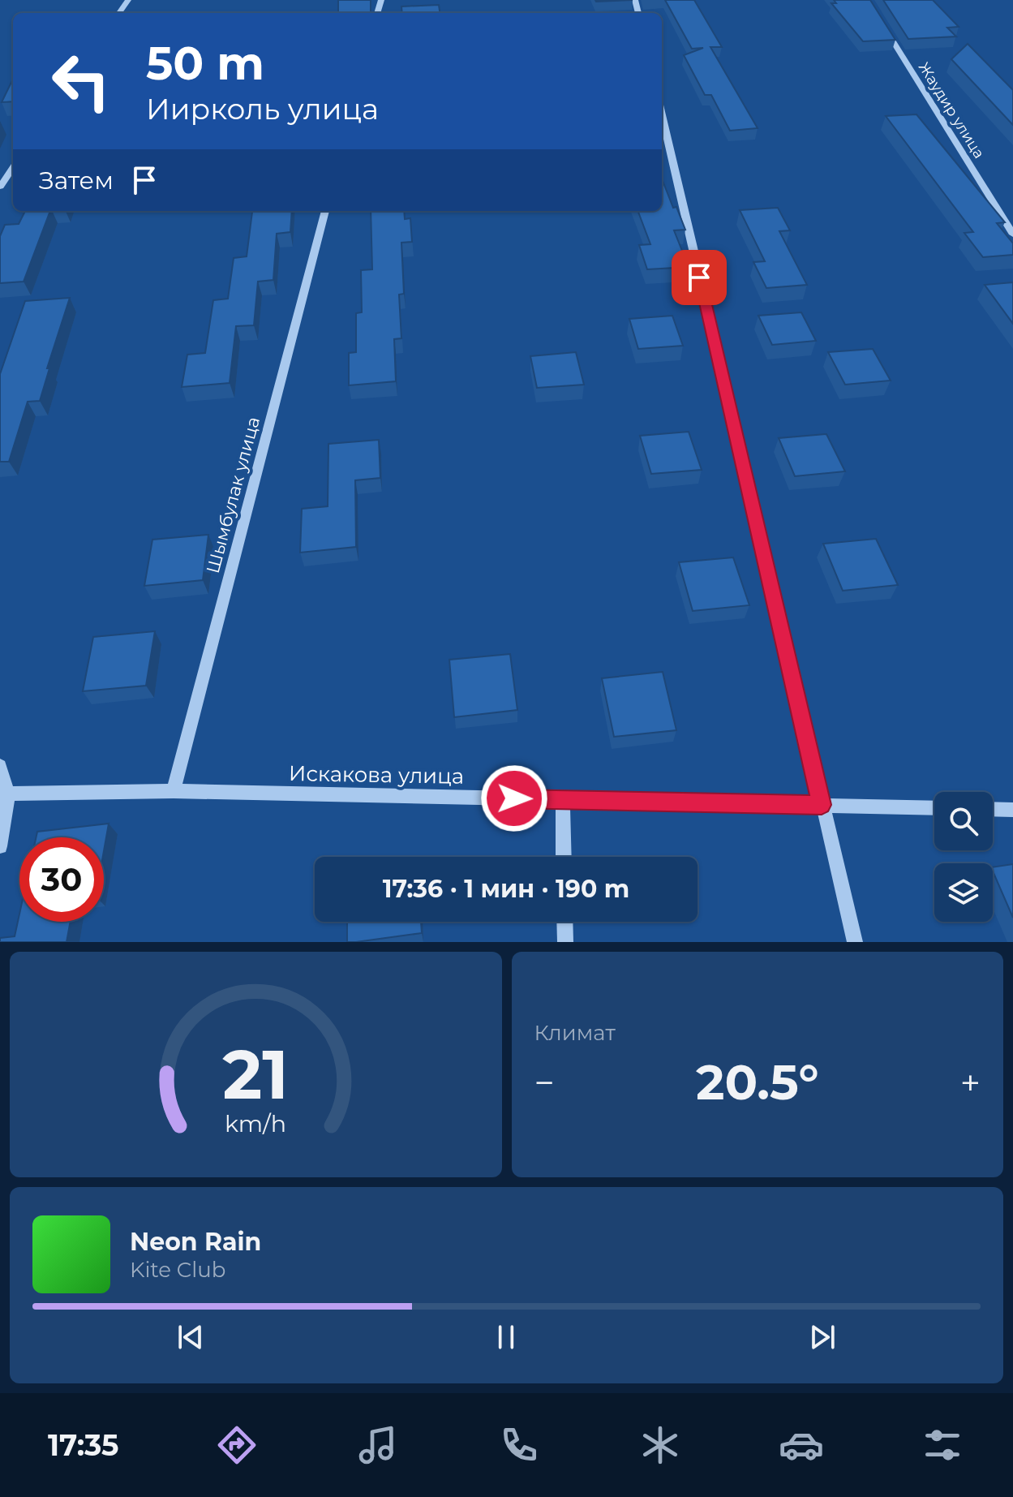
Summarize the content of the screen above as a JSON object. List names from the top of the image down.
{
  "streets": {
    "street": ["Жаудир улица", "Шымбулак улица", "Искакова улица"]
  },
  "crossings": [
    ["Шымбулак улица", "Искакова улица"]
  ],
  "page": {
    "turn": ["50 m", "Иирколь улица"],
    "then": "Затем",
    "limit": "30",
    "trip": "17:36 · 1 мин · 190 m",
    "tile": "Климат",
    "heat": ["−", "20.5°", "+"],
    "song": ["Neon Rain", "Kite Club"],
    "tabs": "17:35",
    "gauge": ["21", "km/h"]
  }
}
